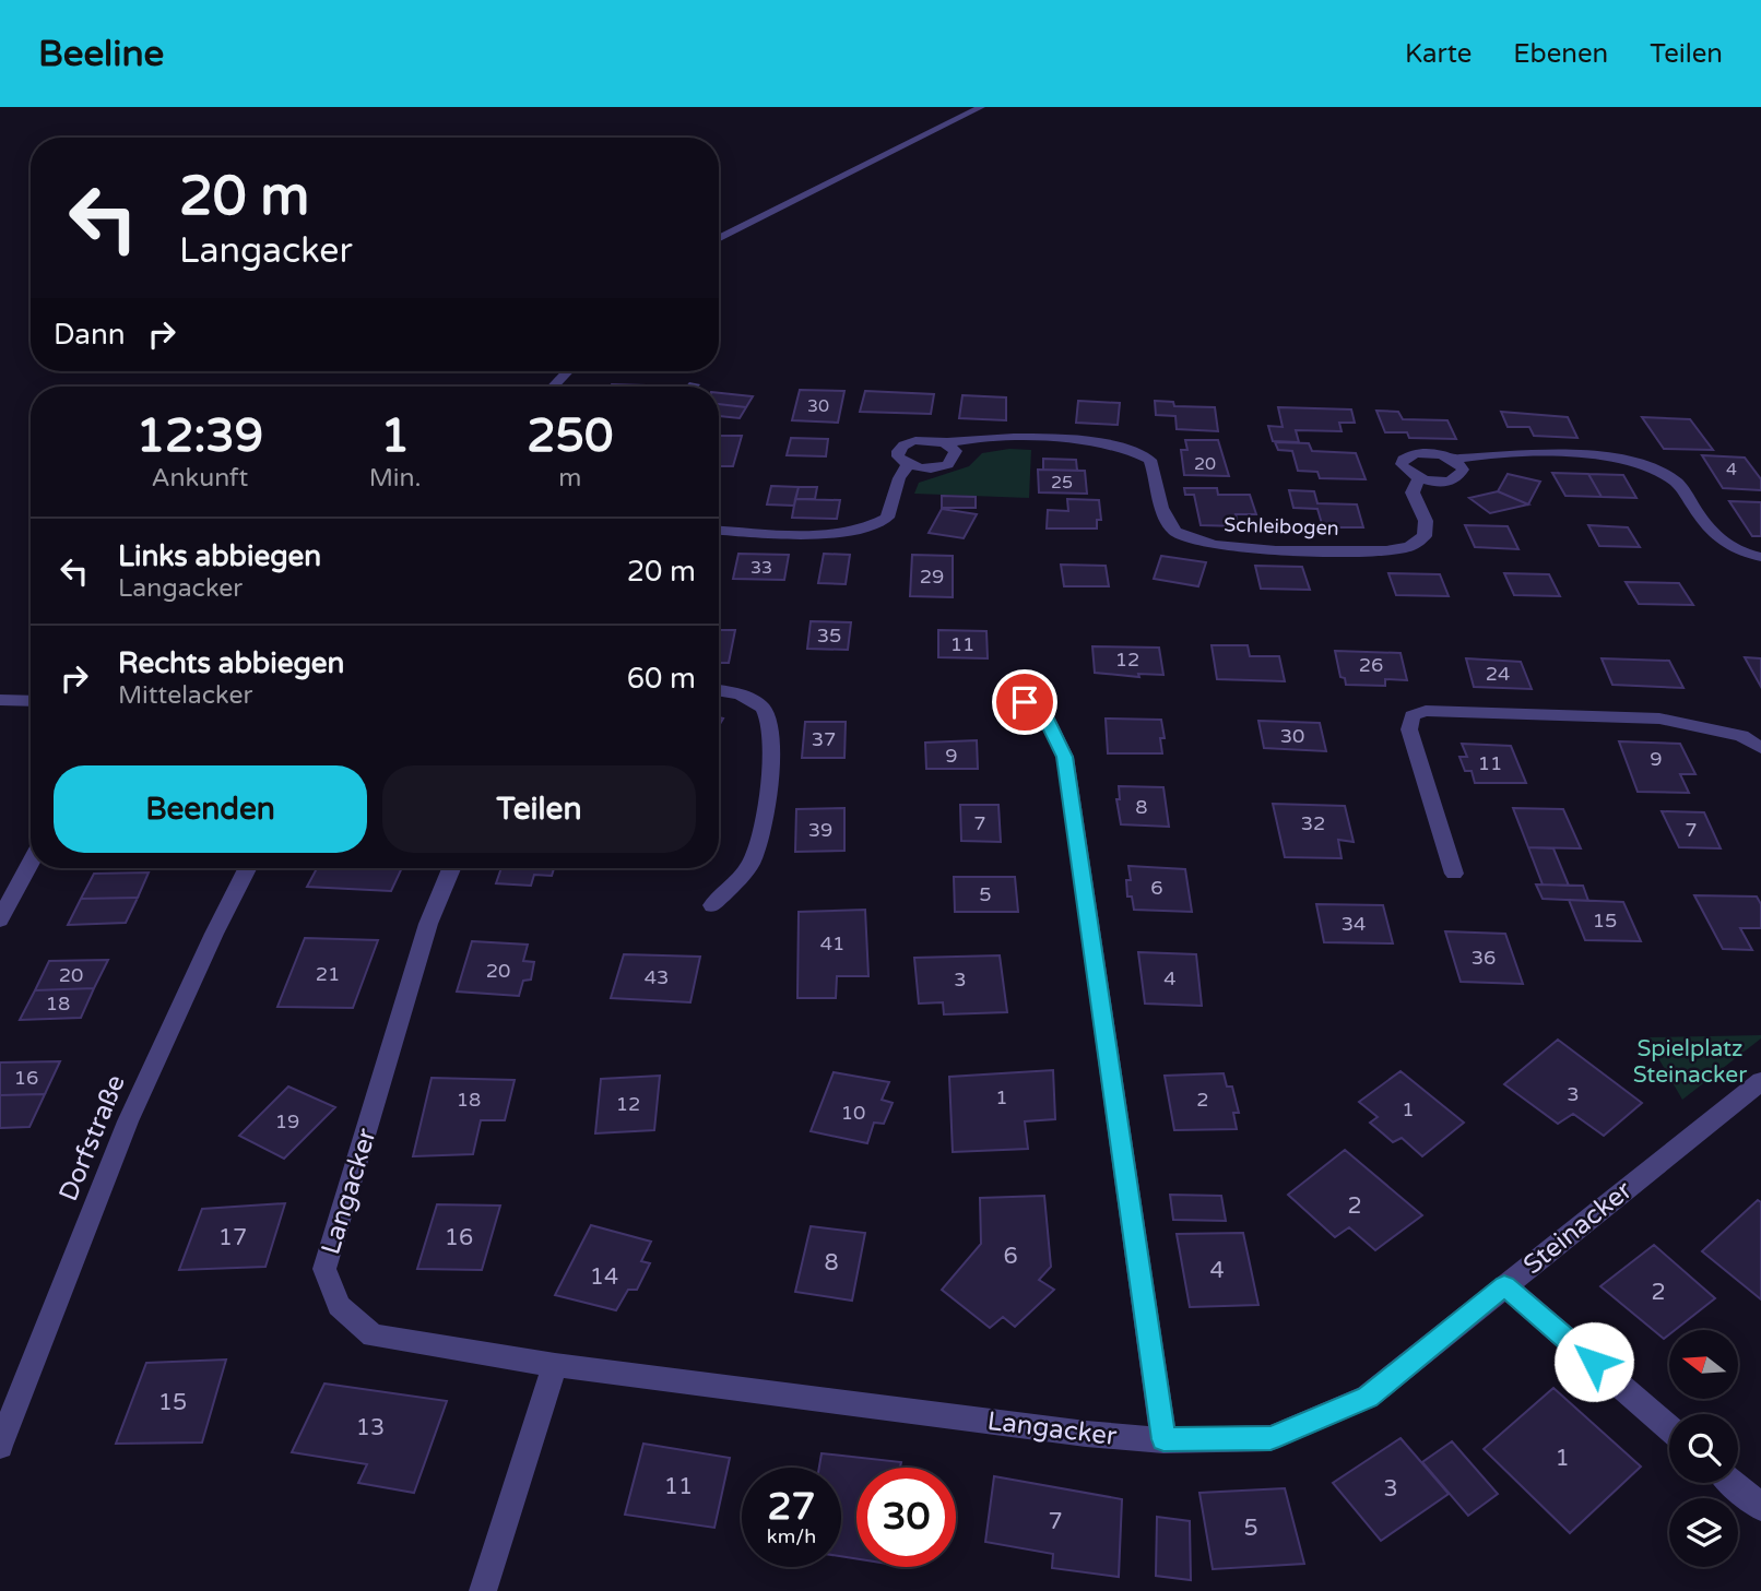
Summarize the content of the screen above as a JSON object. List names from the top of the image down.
{
  "streets": {
    "street": [
      "Schleibogen",
      "Dorfstraße",
      "Langacker",
      "Steinacker"
    ]
  },
  "crossings": [
    ["Langacker", "Steinacker"]
  ],
  "parks": ["Spielplatz Steinacker"],
  "house_numbers": [
    "30",
    "20",
    "4",
    "25",
    "33",
    "29",
    "35",
    "11",
    "12",
    "26",
    "24",
    "30",
    "37",
    "9",
    "9",
    "11",
    "8",
    "7",
    "32",
    "39",
    "7",
    "6",
    "5",
    "15",
    "34",
    "41",
    "36",
    "20",
    "21",
    "20",
    "43",
    "4",
    "3",
    "18",
    "16",
    "3",
    "1",
    "18",
    "2",
    "12",
    "1",
    "10",
    "19",
    "2",
    "17",
    "16",
    "6",
    "8",
    "4",
    "14",
    "2",
    "15",
    "13",
    "1",
    "11",
    "3",
    "7",
    "5"
  ],
  "north": "left",
  "page": {
    "header": "Beeline",
    "nav": ["Karte", "Ebenen", "Teilen"],
    "turn": ["20 m", "Langacker"],
    "then": "Dann",
    "eta": [
      "12:39",
      "Ankunft",
      "1",
      "Min.",
      "250",
      "m"
    ],
    "list": [
      {
        "name": "Links abbiegen",
        "note": "Langacker",
        "value": "20 m"
      },
      {
        "name": "Rechts abbiegen",
        "note": "Mittelacker",
        "value": "60 m"
      }
    ],
    "buttons": ["Beenden", "Teilen"],
    "speed": "27 km/h",
    "limit": "30"
  }
}
